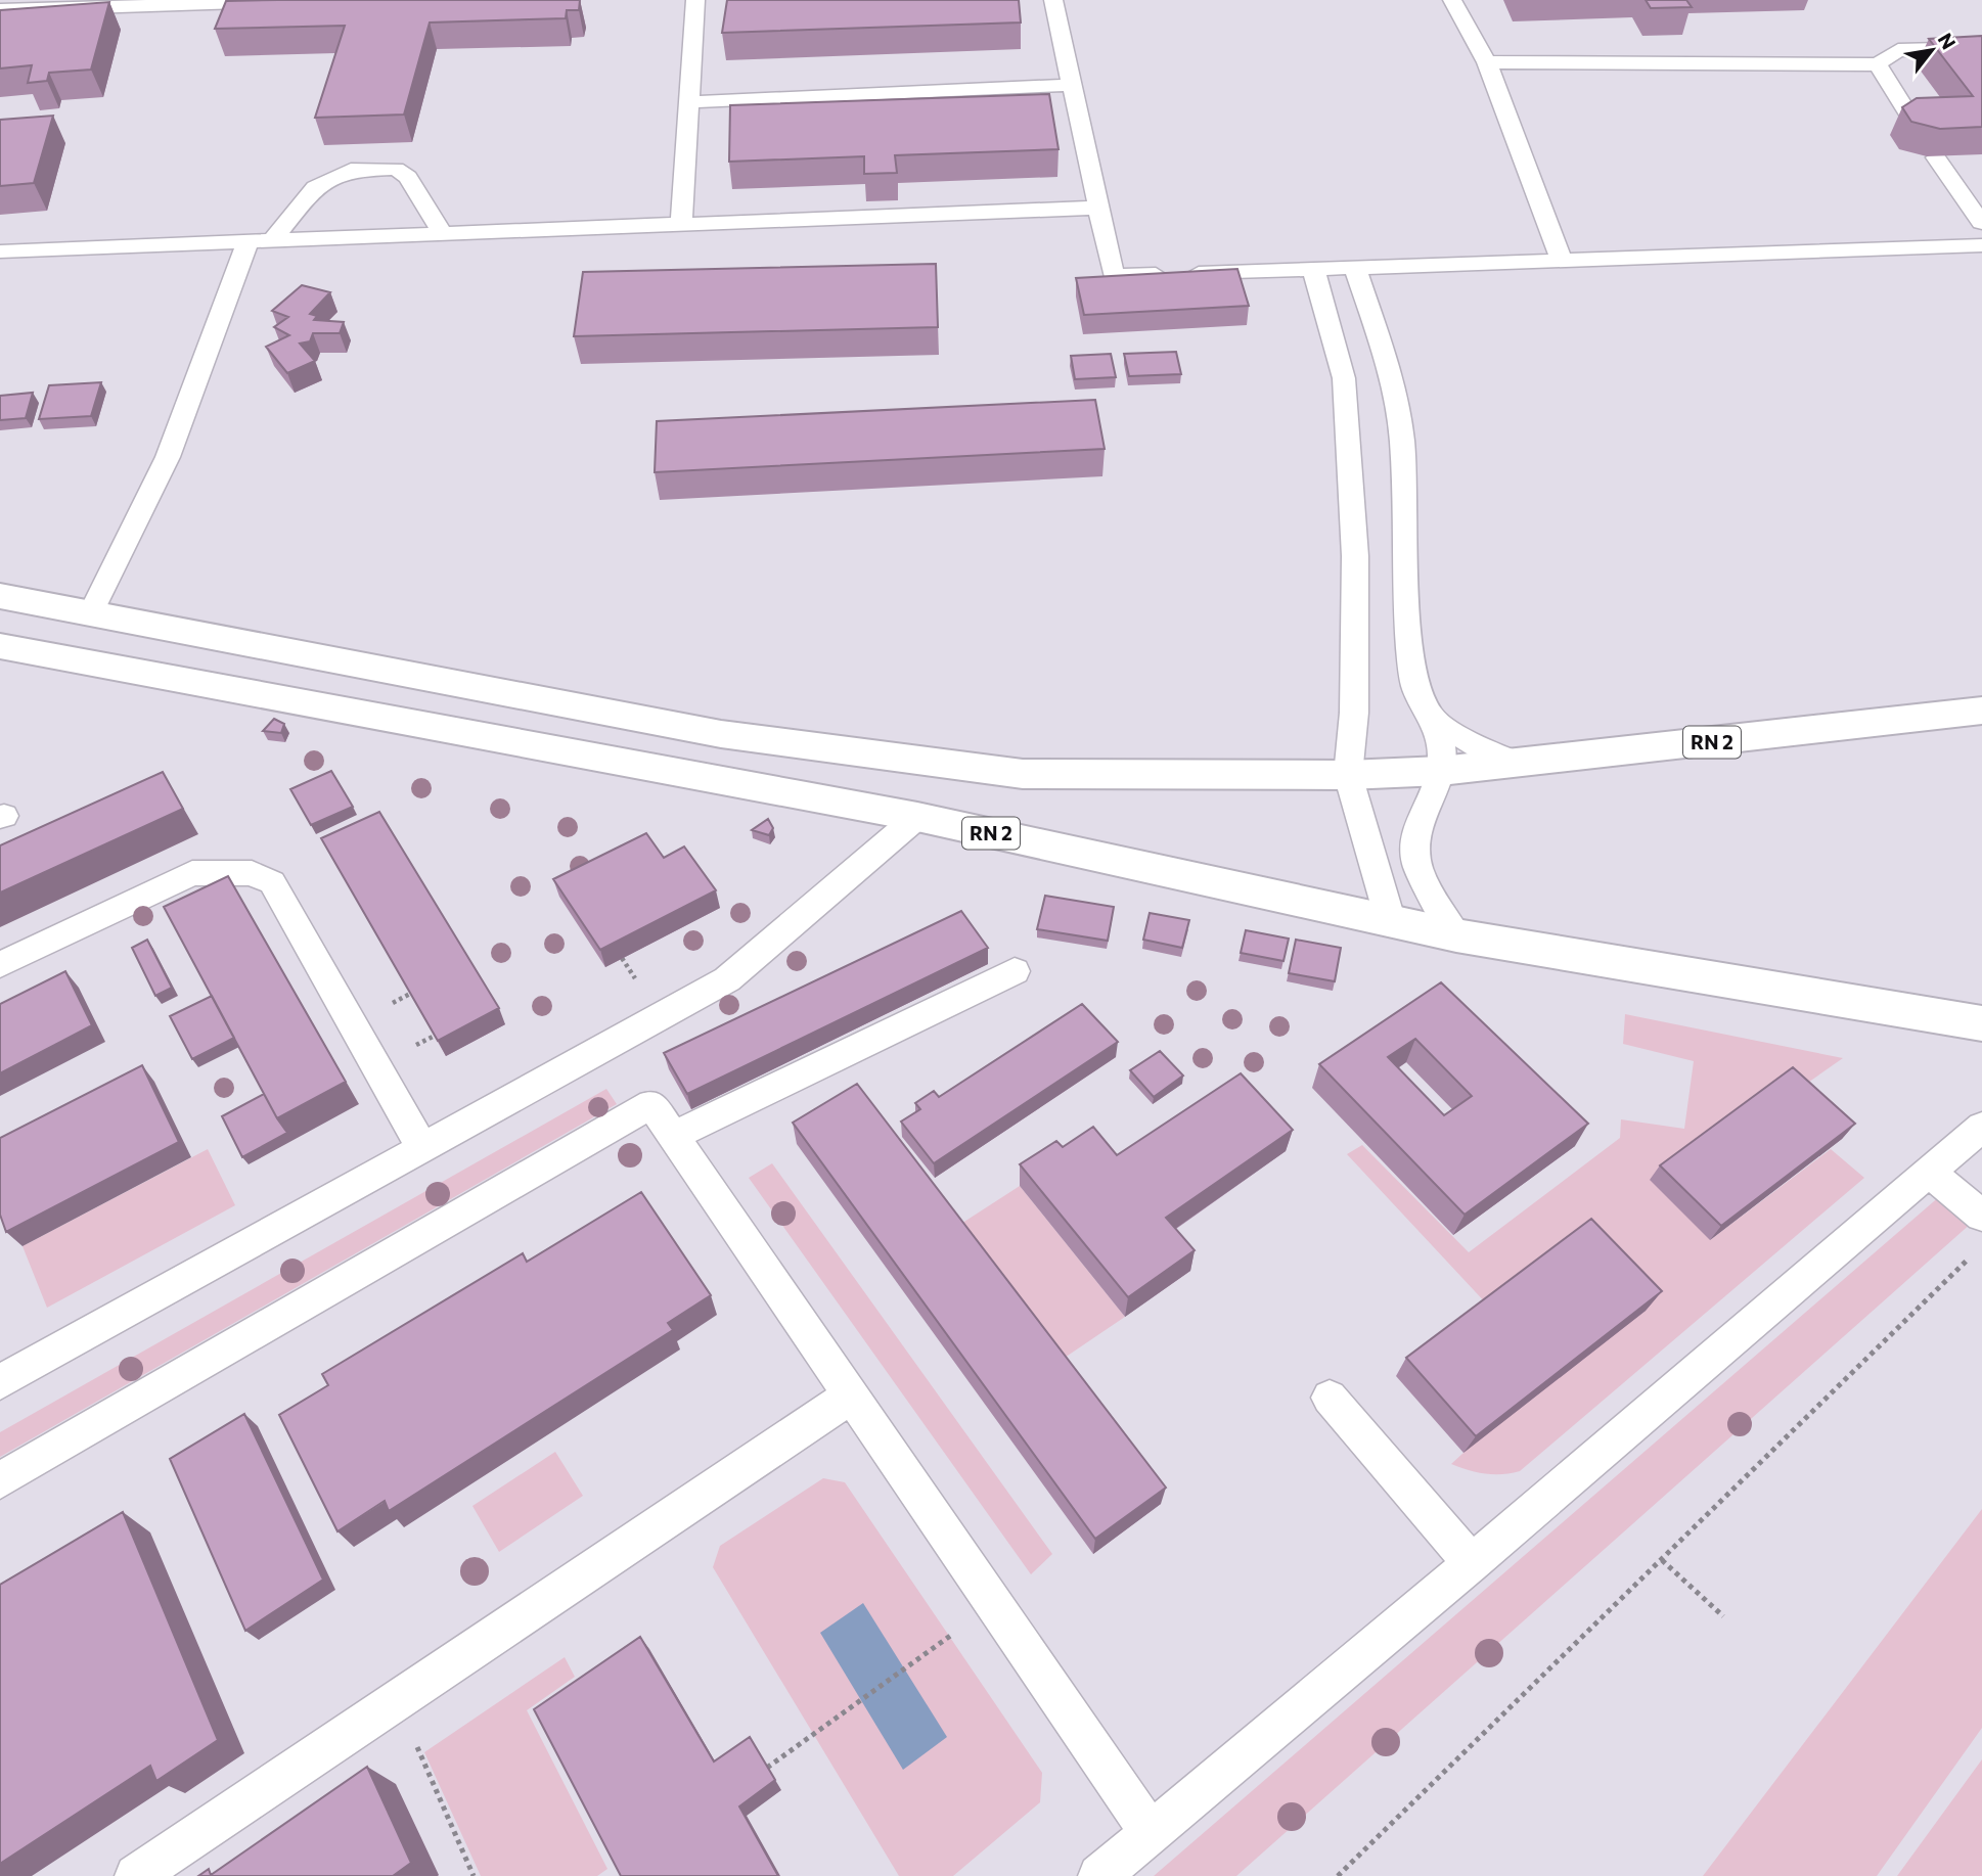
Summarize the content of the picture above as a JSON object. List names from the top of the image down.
{
  "streets": {
    "main road": ["RN 2"]
  },
  "north": "top right"
}
